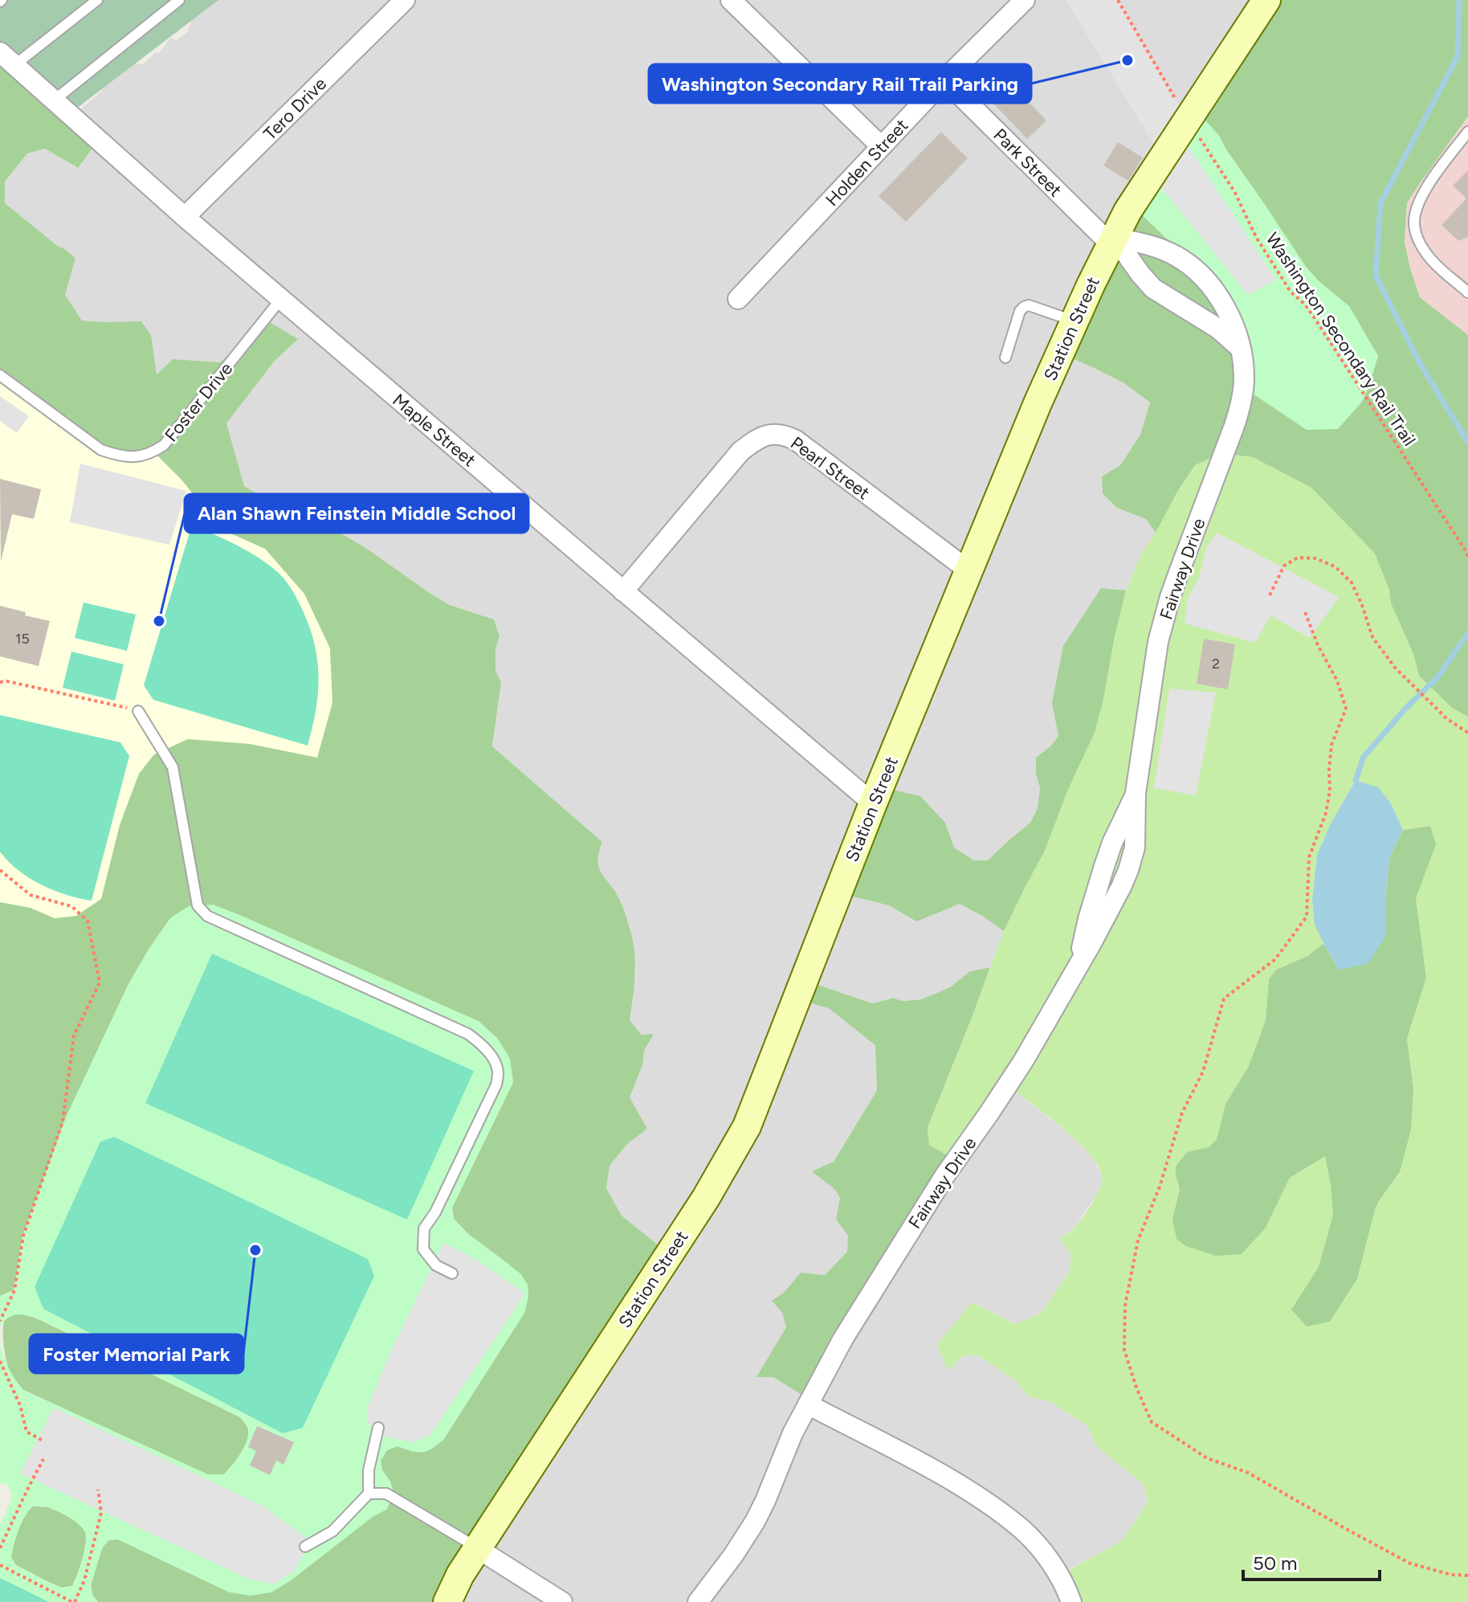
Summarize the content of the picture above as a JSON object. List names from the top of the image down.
{
  "streets": {
    "street": [
      "Tero Drive",
      "Holden Street",
      "Park Street",
      "Station Street",
      "Maple Street",
      "Pearl Street",
      "Fairway Drive"
    ],
    "lane": ["Foster Drive"],
    "path": ["Washington Secondary Rail Trail"]
  },
  "crossings": [
    ["Tero Drive", "Maple Street"],
    ["Holden Street", "Park Street"],
    ["Park Street", "Station Street"],
    ["Park Street", "Fairway Drive"],
    ["Station Street", "Washington Secondary Rail Trail"],
    ["Station Street", "Maple Street"],
    ["Station Street", "Pearl Street"],
    ["Station Street", "Fairway Drive"],
    ["Foster Drive", "Maple Street"],
    ["Maple Street", "Pearl Street"]
  ],
  "places": ["Washington Secondary Rail Trail Parking", "Alan Shawn Feinstein Middle School", "Foster Memorial Park"],
  "house_numbers": ["15", "2"],
  "scale_bar": "50 m"
}
